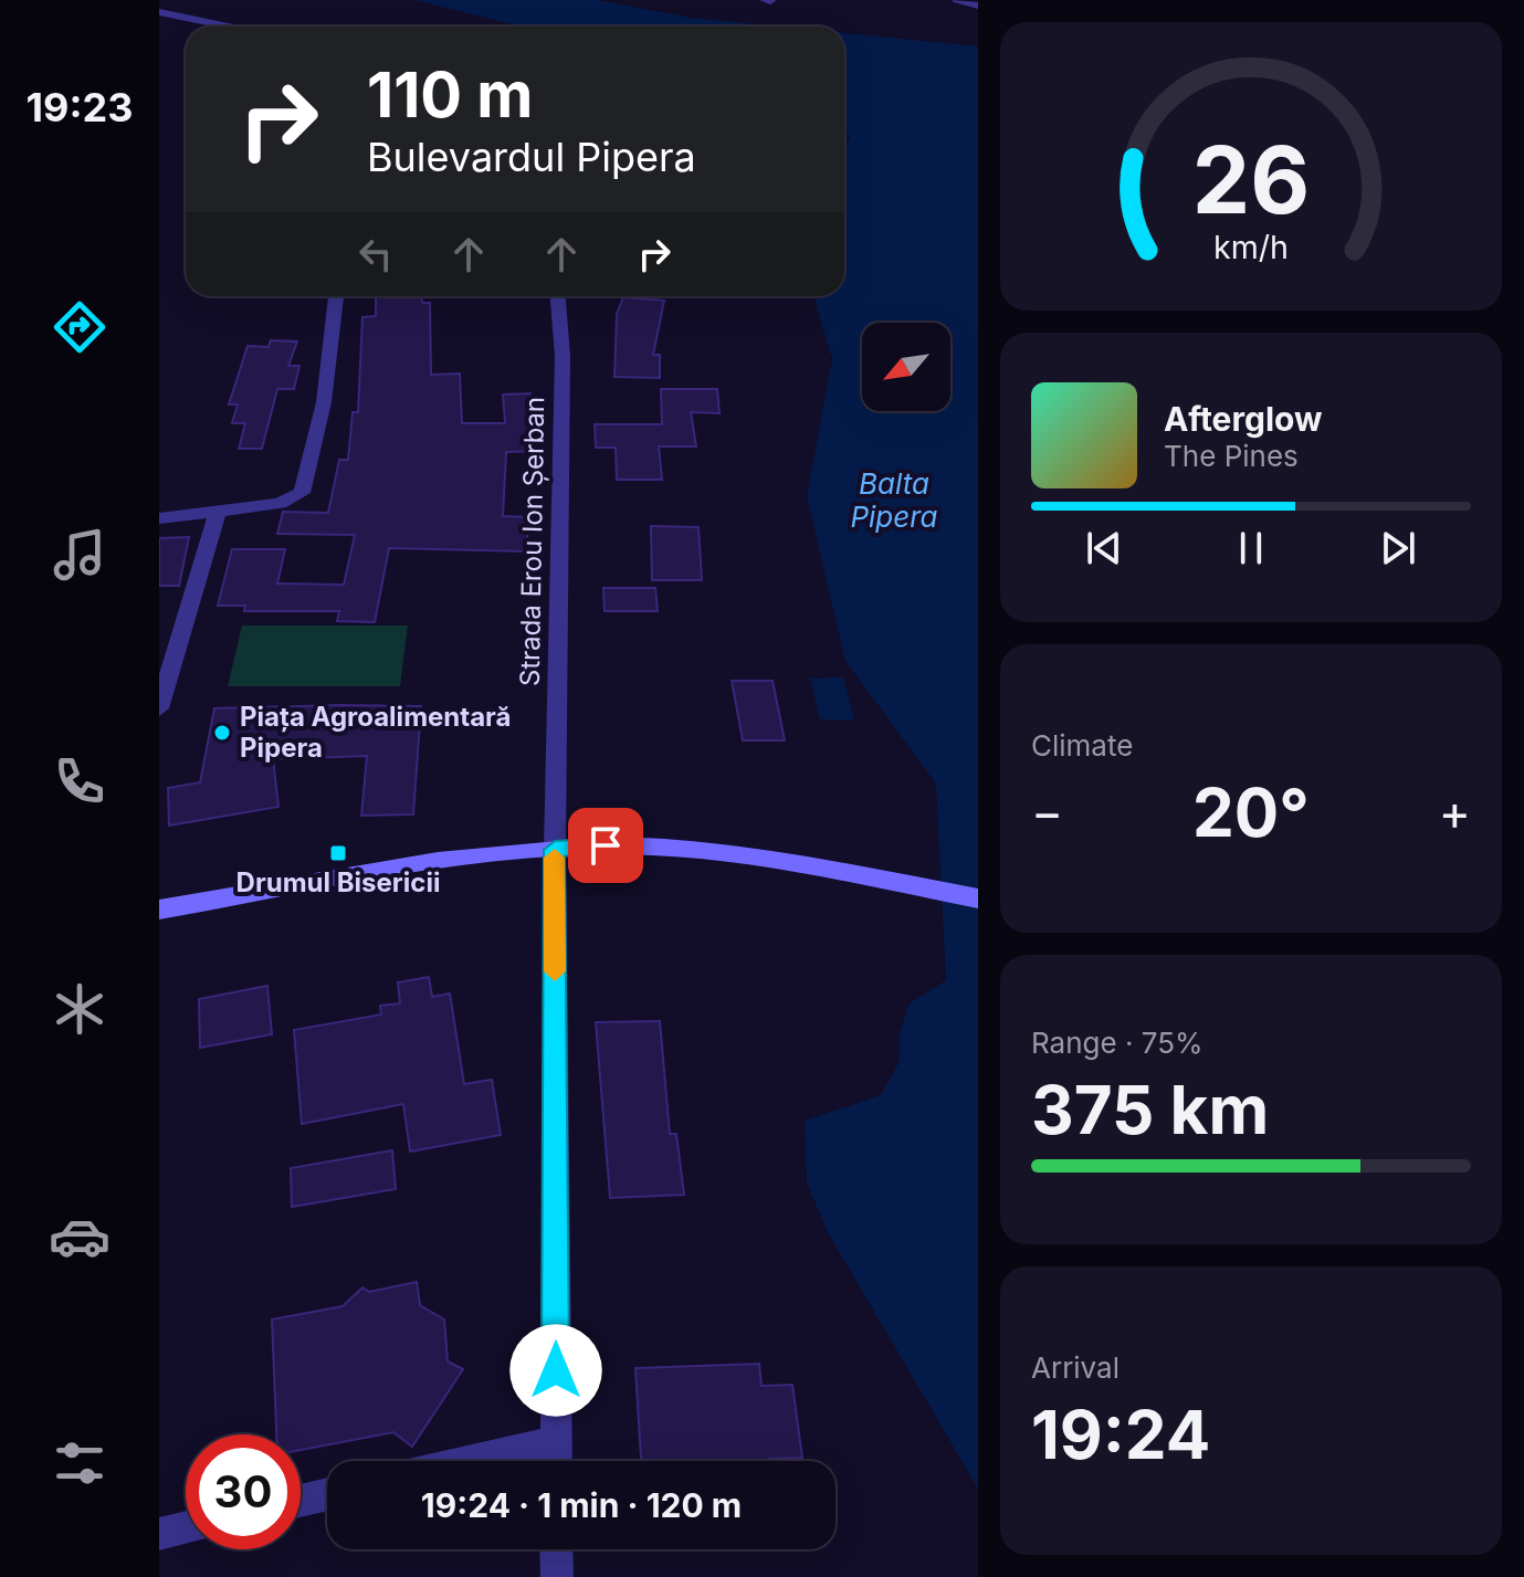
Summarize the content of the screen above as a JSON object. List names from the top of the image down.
{
  "streets": {
    "street": ["Strada Erou Ion Șerban"]
  },
  "water": ["Balta Pipera"],
  "places": {
    "other": ["Piața Agroalimentară Pipera"],
    "transit": ["Drumul Bisericii"]
  },
  "north": "bottom left",
  "page": {
    "tabs": "19:23",
    "turn": ["110 m", "Bulevardul Pipera"],
    "song": ["Afterglow", "The Pines"],
    "tile": [
      "Climate",
      ["Range · 75%", "375 km"],
      ["Arrival", "19:24"]
    ],
    "heat": ["−", "20°", "+"],
    "limit": "30",
    "trip": "19:24 · 1 min · 120 m",
    "gauge": ["26", "km/h"]
  }
}
